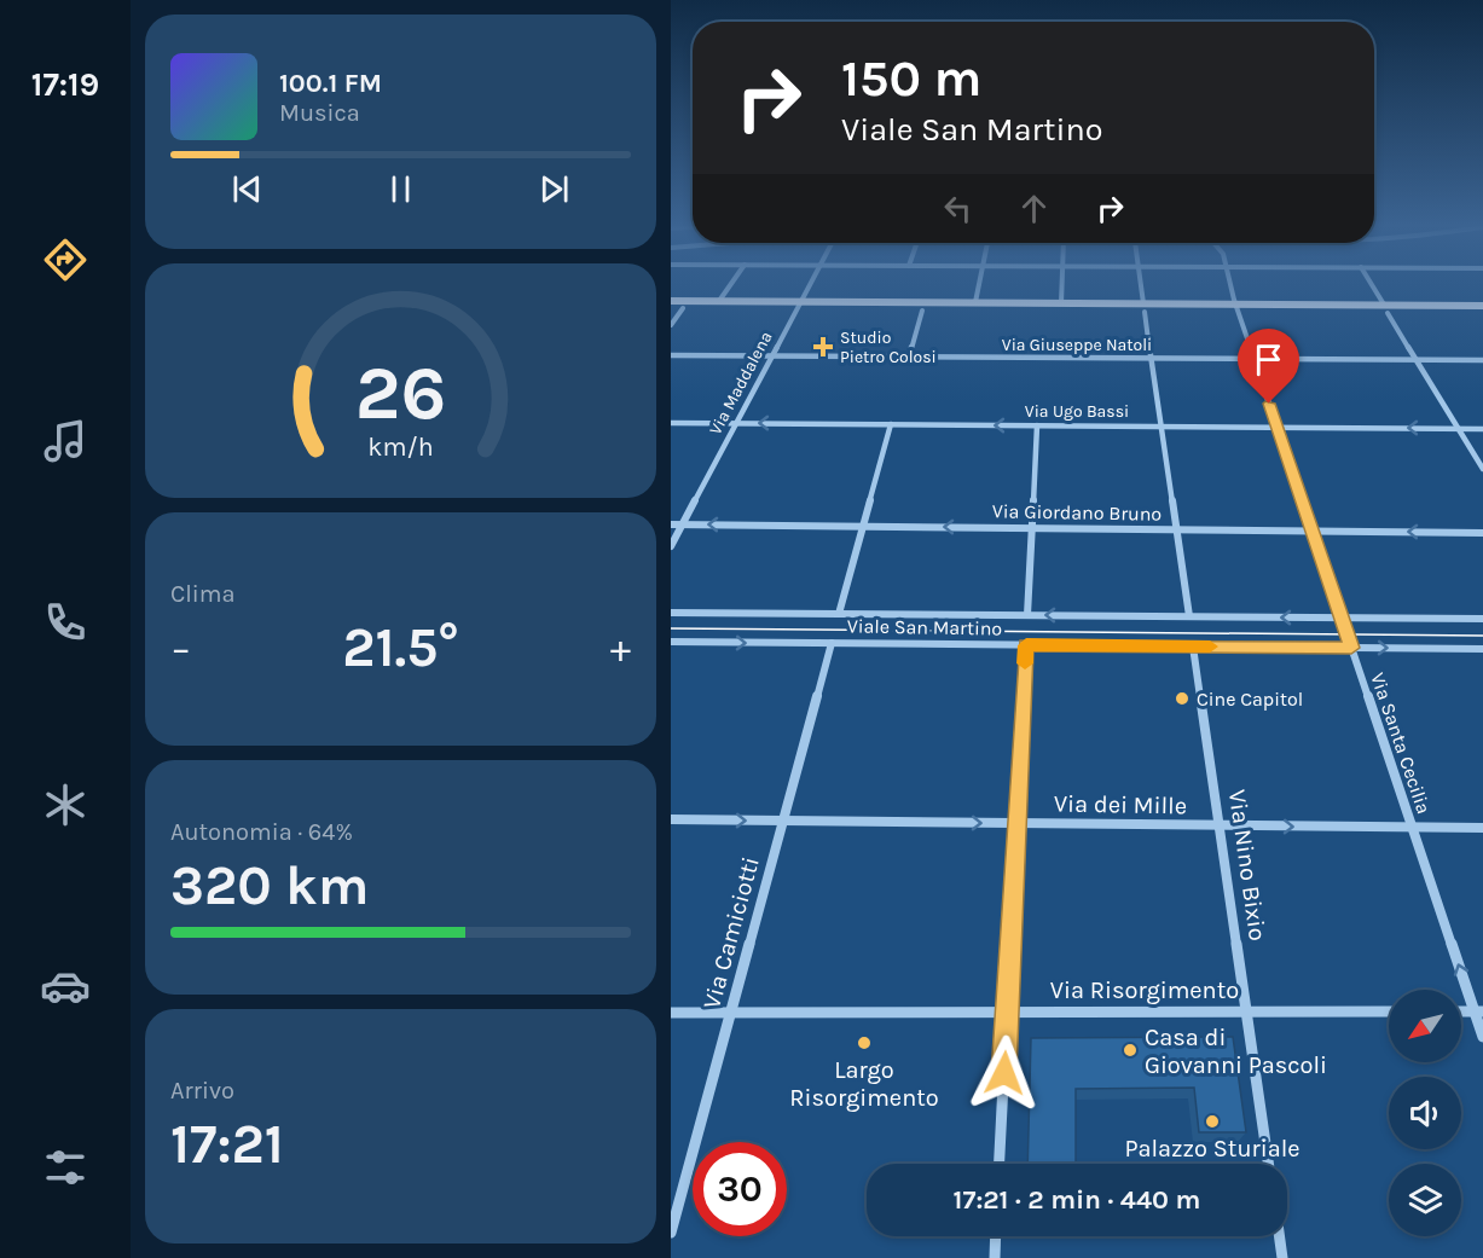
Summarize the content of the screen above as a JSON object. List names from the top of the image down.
{
  "streets": {
    "street": [
      "Via Giuseppe Natoli",
      "Via Maddalena",
      "Via Ugo Bassi",
      "Via Giordano Bruno",
      "Viale San Martino",
      "Via Santa Cecilia",
      "Via dei Mille",
      "Via Nino Bixio",
      "Via Camiciotti",
      "Via Risorgimento"
    ]
  },
  "crossings": [
    ["Via Giuseppe Natoli", "Via Maddalena"],
    ["Via Giuseppe Natoli", "Via Santa Cecilia"],
    ["Via Maddalena", "Via Ugo Bassi"],
    ["Via Maddalena", "Via Giordano Bruno"],
    ["Via Ugo Bassi", "Via Santa Cecilia"],
    ["Via Giordano Bruno", "Via Santa Cecilia"],
    ["Viale San Martino", "Via Santa Cecilia"],
    ["Viale San Martino", "Via Nino Bixio"],
    ["Viale San Martino", "Via Camiciotti"],
    ["Via Santa Cecilia", "Via dei Mille"],
    ["Via dei Mille", "Via Nino Bixio"],
    ["Via dei Mille", "Via Camiciotti"],
    ["Via Nino Bixio", "Via Risorgimento"],
    ["Via Camiciotti", "Via Risorgimento"]
  ],
  "one_way": ["Via Ugo Bassi", "Via Giordano Bruno", "Via dei Mille"],
  "places": {
    "health": ["Studio Pietro Colosi"],
    "other": [
      "Cine Capitol",
      "Largo Risorgimento",
      "Casa di Giovanni Pascoli",
      "Palazzo Sturiale"
    ]
  },
  "north": "bottom left",
  "page": {
    "tabs": "17:19",
    "turn": ["150 m", "Viale San Martino"],
    "song": ["100.1 FM", "Musica"],
    "tile": [
      "Clima",
      ["Autonomia · 64%", "320 km"],
      ["Arrivo", "17:21"]
    ],
    "heat": ["−", "21.5°", "+"],
    "limit": "30",
    "trip": "17:21 · 2 min · 440 m",
    "gauge": ["26", "km/h"]
  }
}
